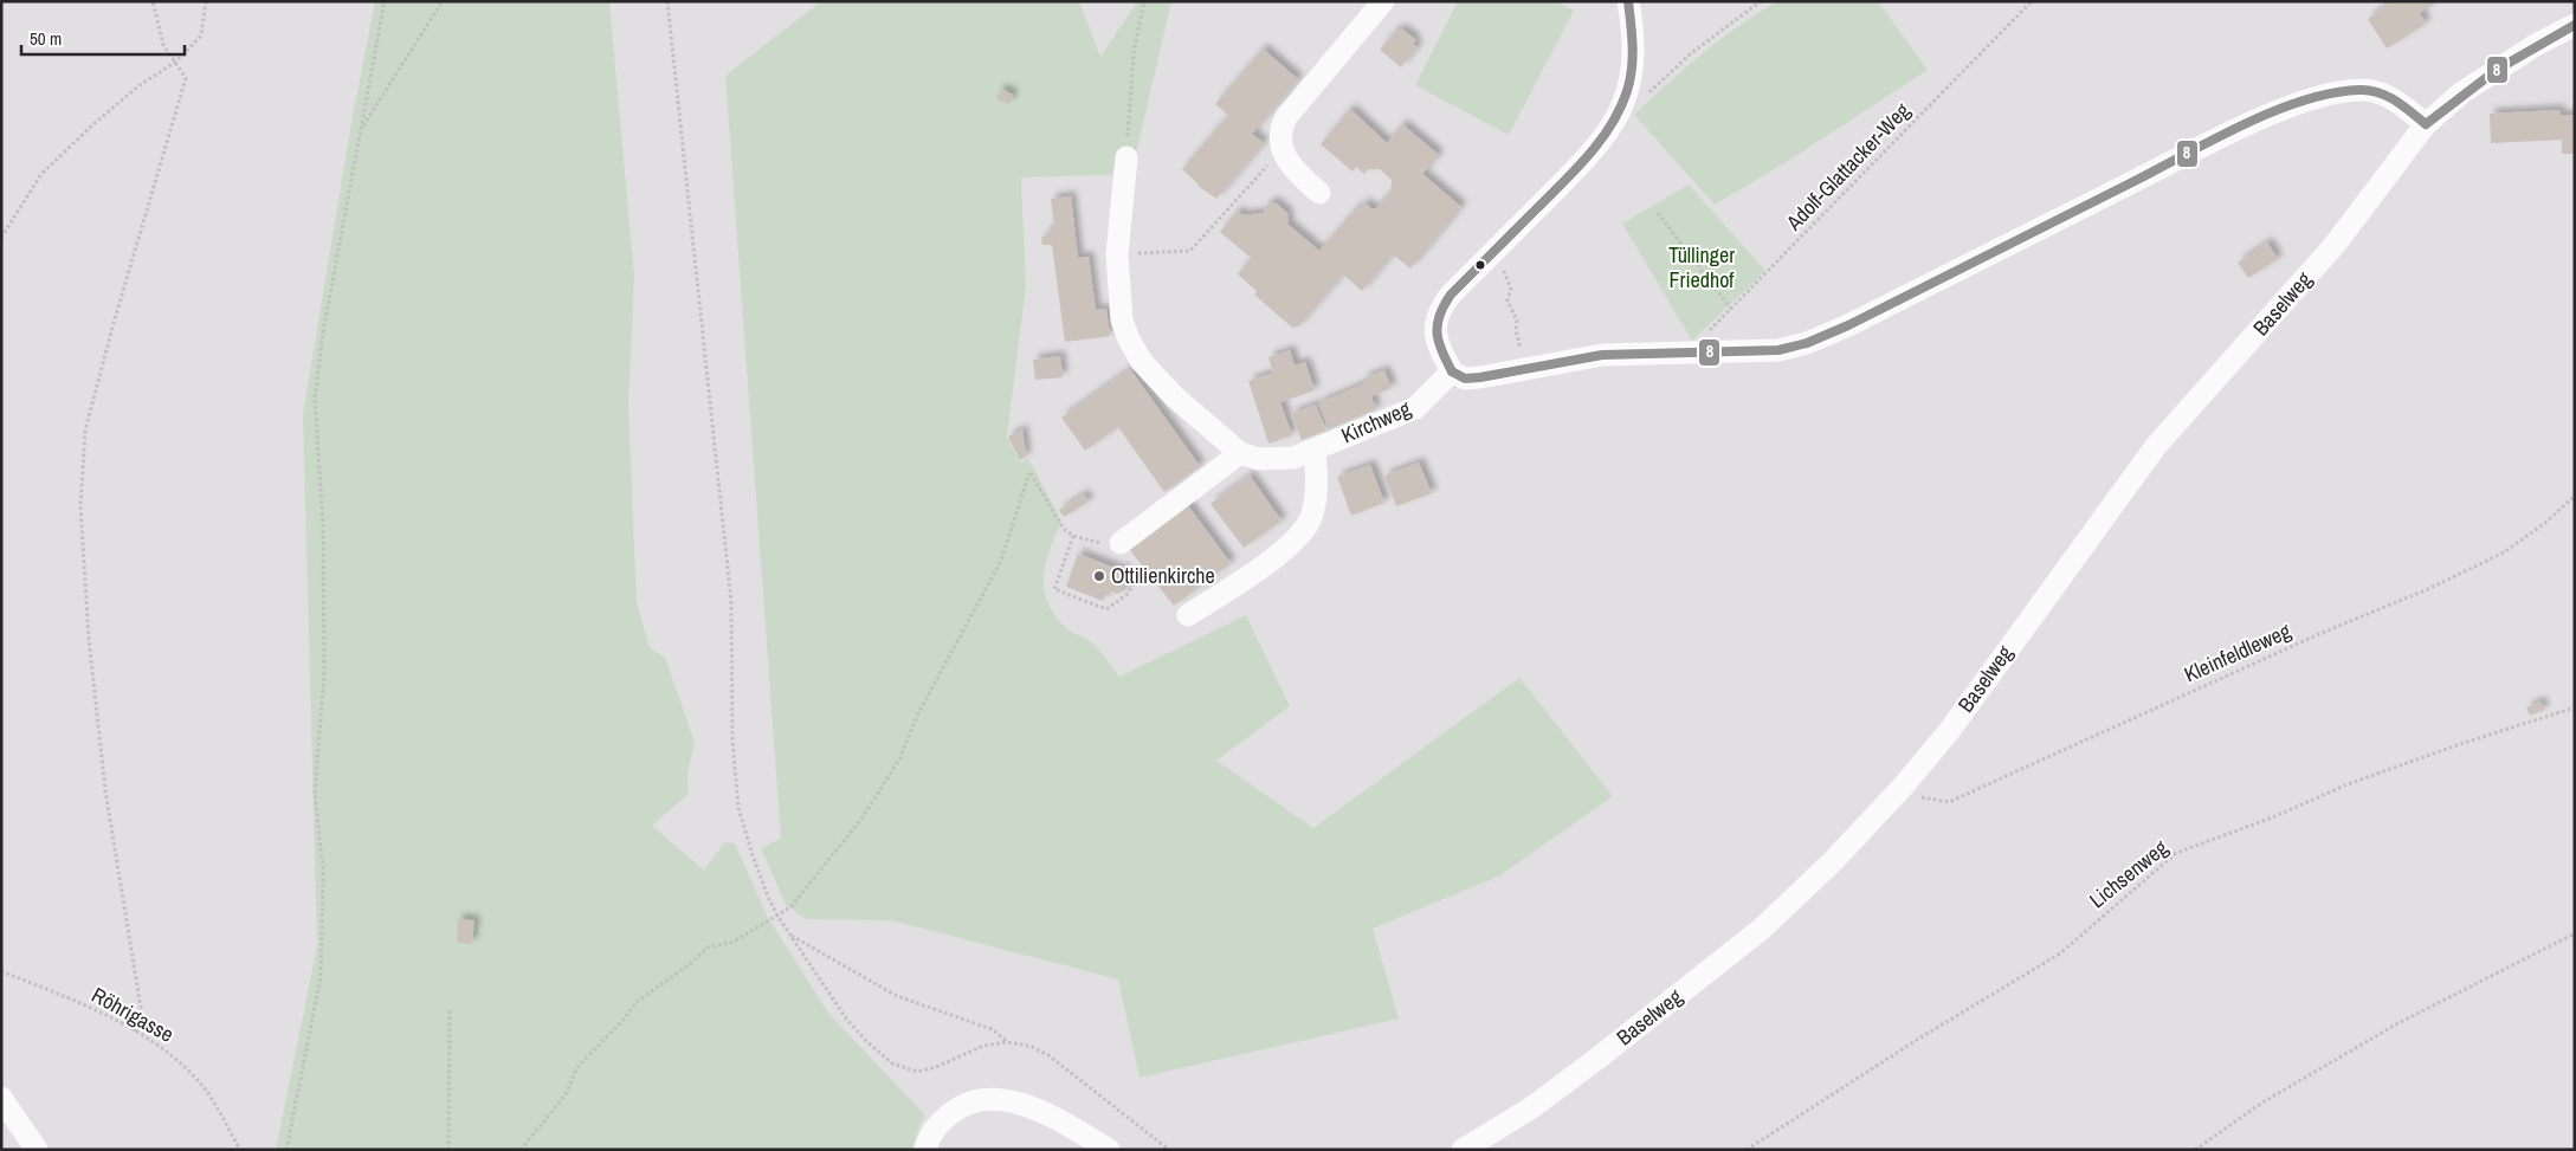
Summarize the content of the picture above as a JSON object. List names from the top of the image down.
{
  "streets": {
    "street": ["Baselweg", "Kirchweg"],
    "path": [
      "Adolf-Glattacker-Weg",
      "Kleinfeldleweg",
      "Lichsenweg",
      "Röhrigasse"
    ]
  },
  "crossings": [
    ["Baselweg", "Kleinfeldleweg"]
  ],
  "parks": ["Tüllinger Friedhof"],
  "places": ["Ottilienkirche"],
  "lines": ["transit line 8"],
  "scale_bar": "50 m"
}
